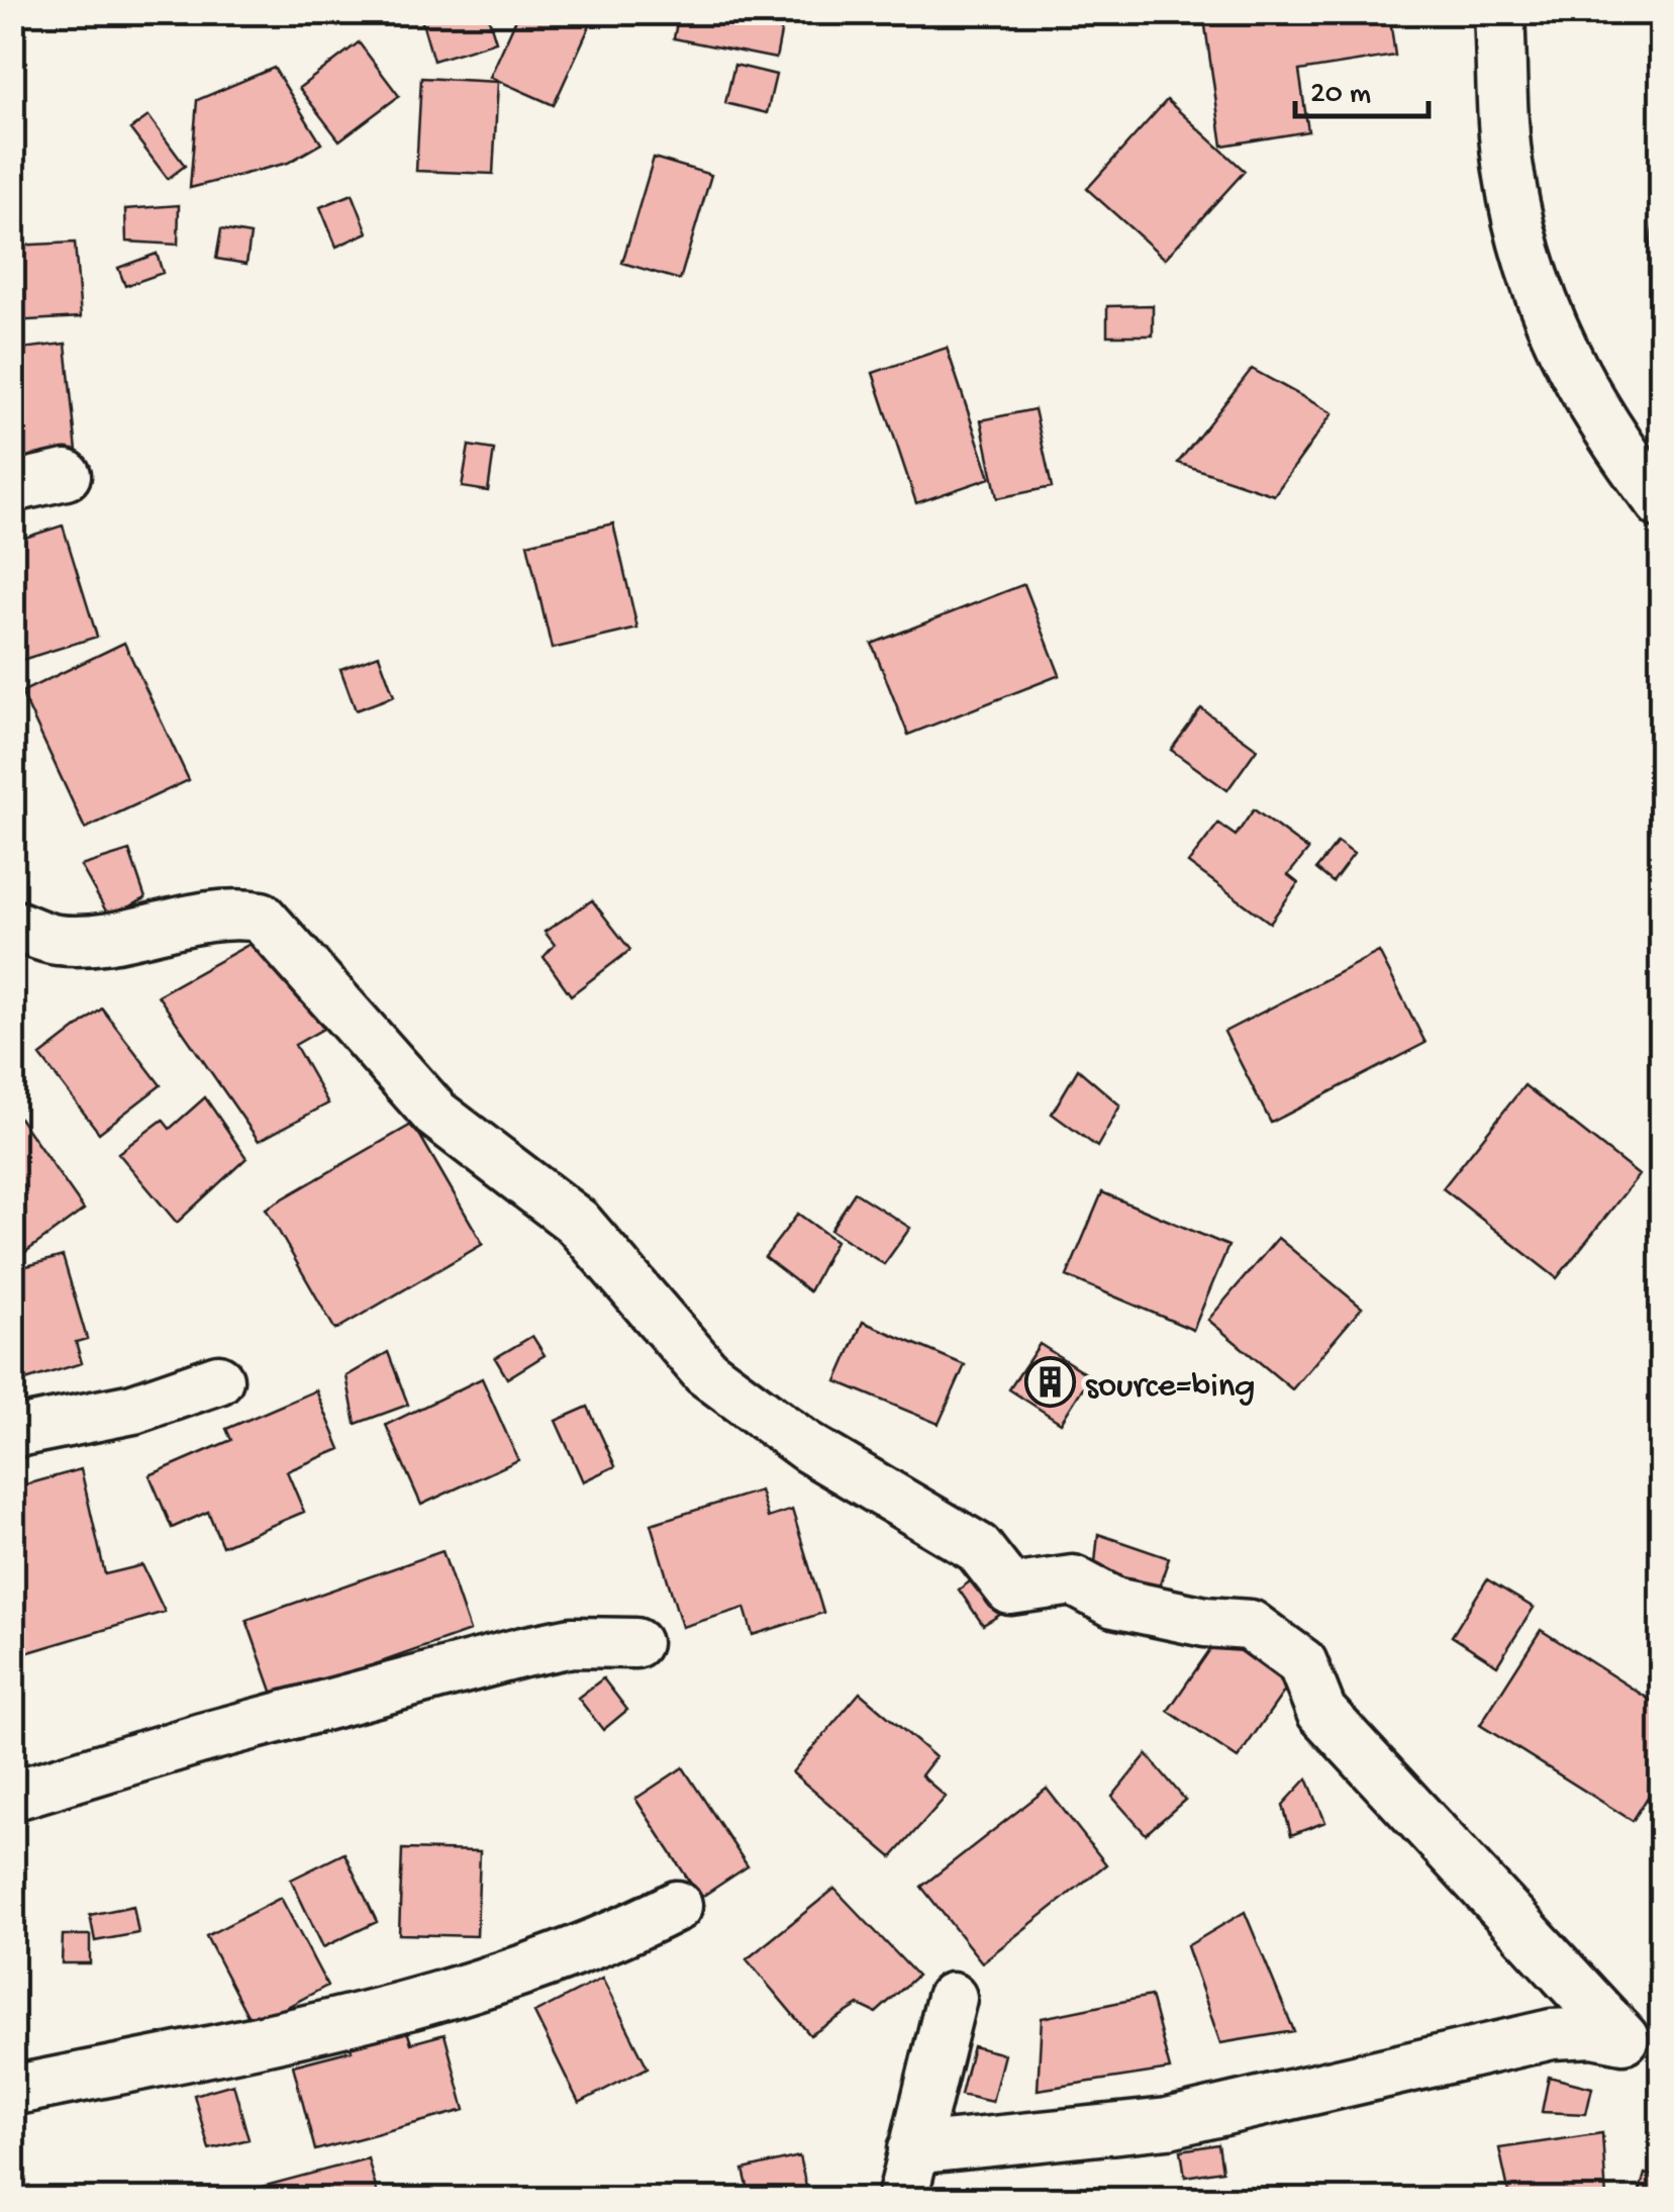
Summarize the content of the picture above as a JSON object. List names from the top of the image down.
{
  "places": {
    "building": ["source=bing"]
  },
  "scale_bar": "20 m"
}
